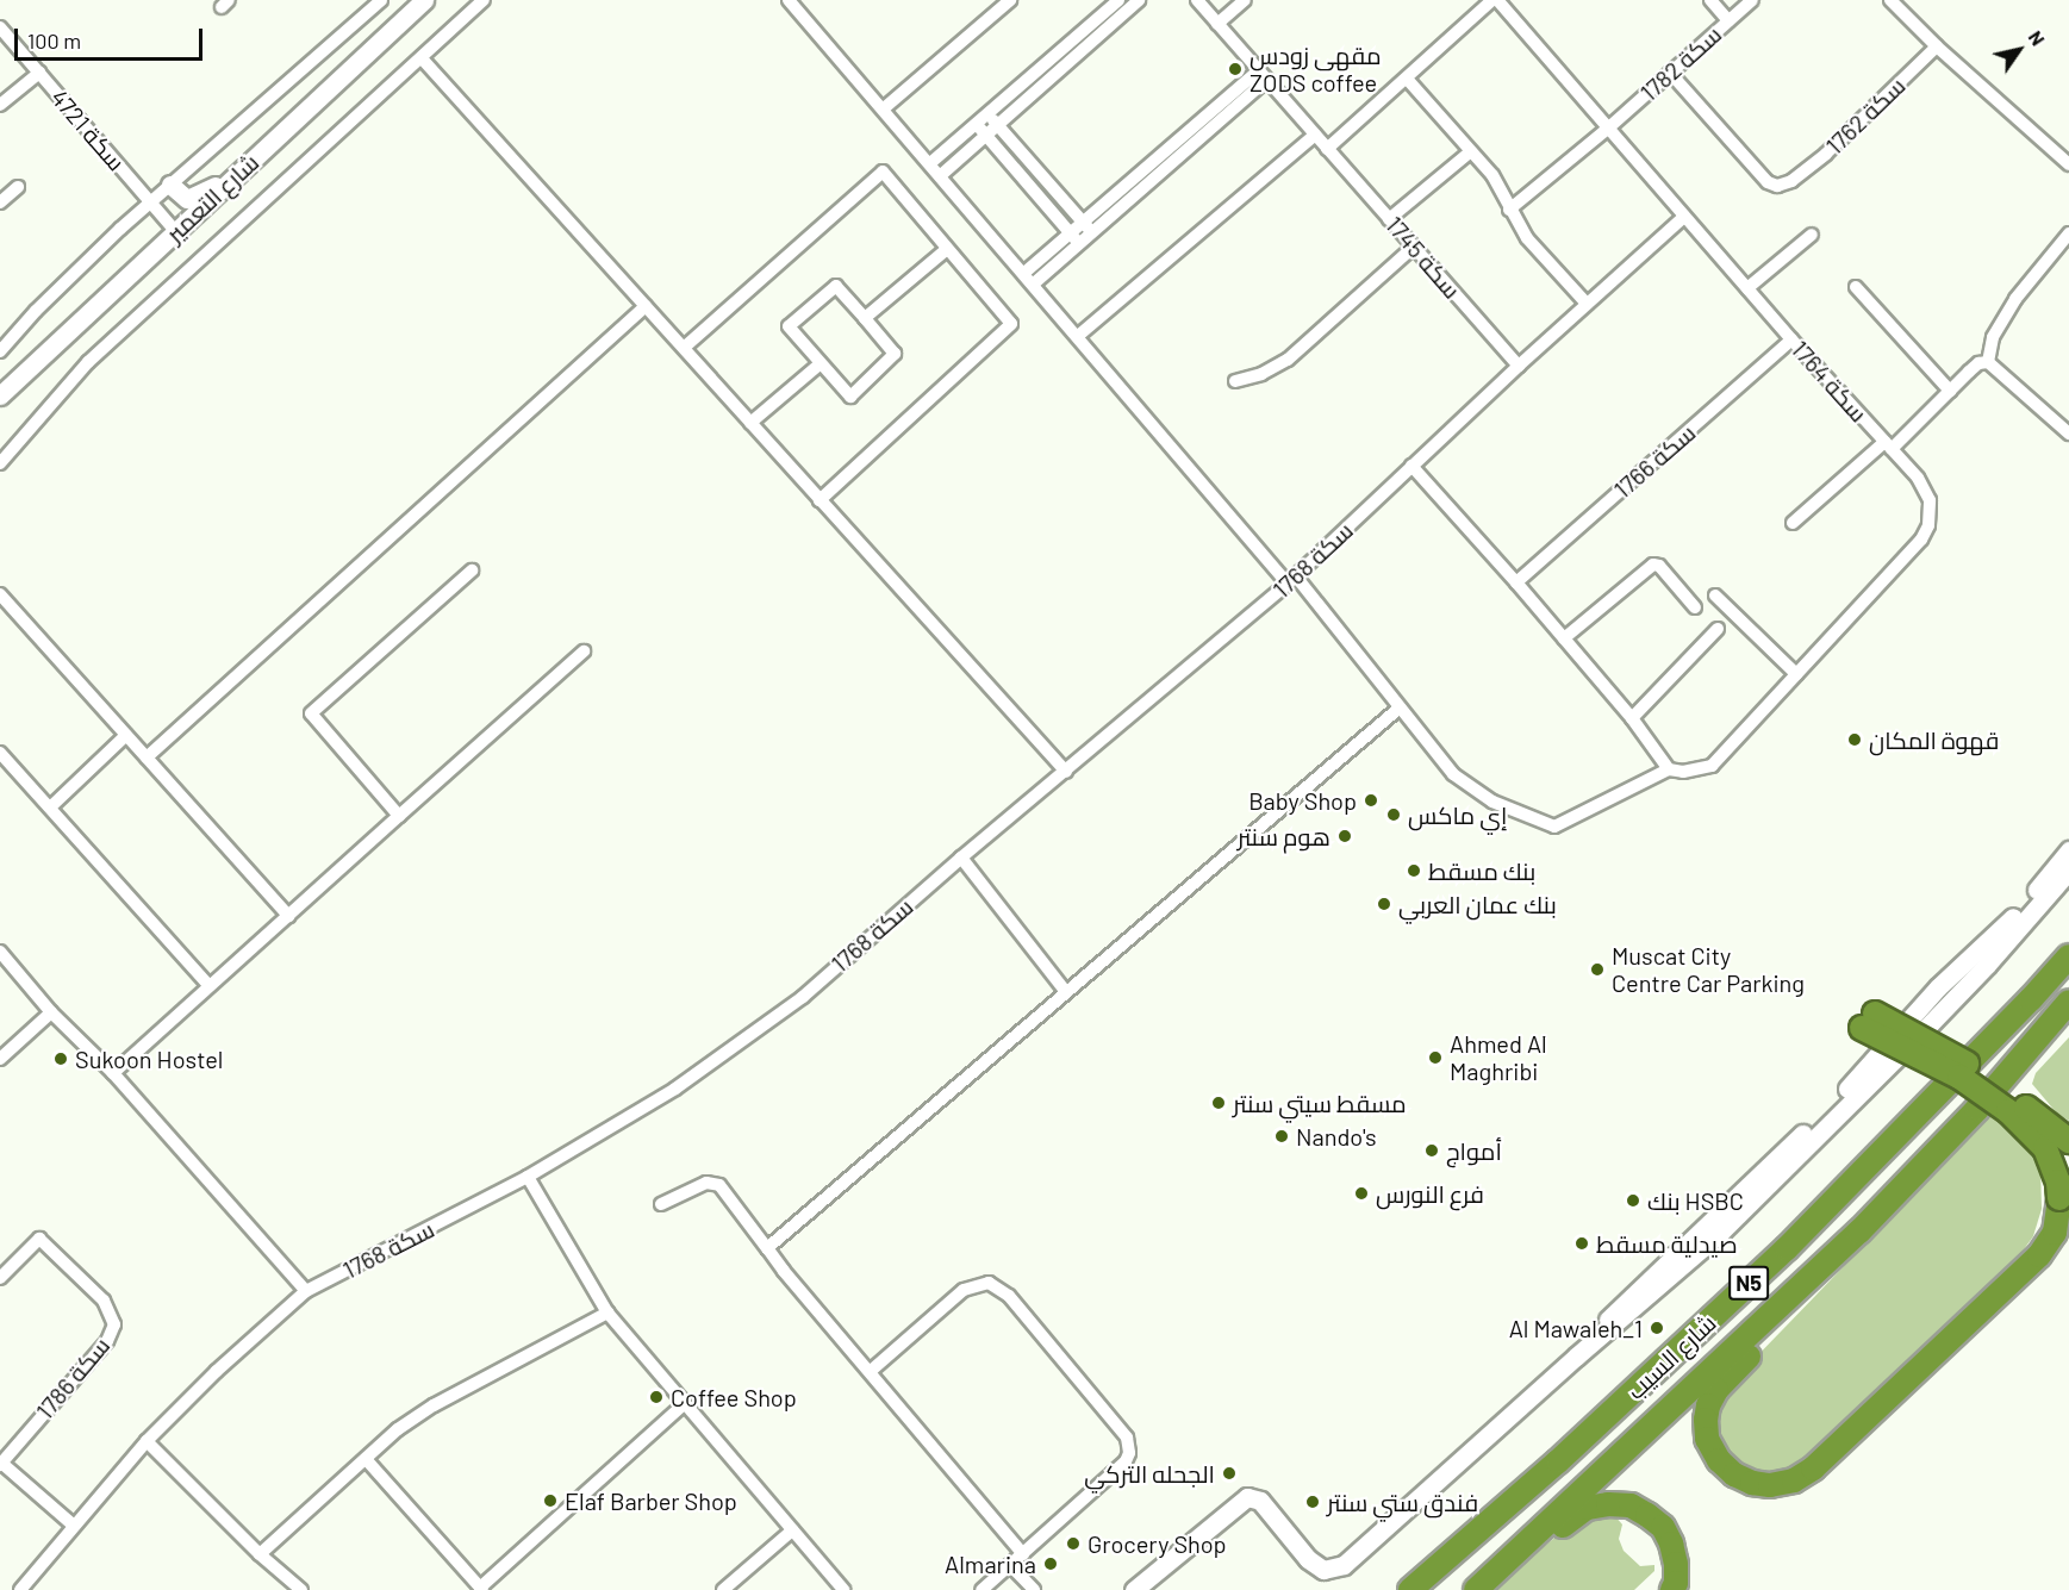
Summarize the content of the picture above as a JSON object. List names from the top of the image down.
{
  "streets": {
    "highway": ["N5", "شارع السيب"],
    "street": [
      "سكة 1782",
      "سكة 1762",
      "سكة 4721",
      "شارع التعمير",
      "سكة 1745",
      "سكة 1764",
      "سكة 1766",
      "سكة 1768",
      "سكة 1786"
    ]
  },
  "crossings": [
    ["سكة 1782", "سكة 1762"],
    ["سكة 1782", "سكة 1764"],
    ["سكة 4721", "شارع التعمير"],
    ["سكة 1745", "سكة 1768"],
    ["سكة 1764", "سكة 1766"],
    ["سكة 1764", "سكة 1768"],
    ["سكة 1768", "سكة 1786"]
  ],
  "places": [
    "مقهى زودس ZODS coffee",
    "قهوة المكان",
    "Baby Shop",
    "إي ماكس",
    "هوم سنتر",
    "بنك مسقط",
    "بنك عمان العربي",
    "Muscat City Centre Car Parking",
    "Ahmed Al Maghribi",
    "Sukoon Hostel",
    "مسقط سيتي سنتر",
    "Nando's",
    "أمواج",
    "فرع النورس",
    "بنك HSBC",
    "صيدلية مسقط",
    "Al Mawaleh_1",
    "Coffee Shop",
    "الجحله التركي",
    "Elaf Barber Shop",
    "فندق ستي سنتر",
    "Grocery Shop",
    "Almarina"
  ],
  "scale_bar": "100 m",
  "north": "top right"
}
